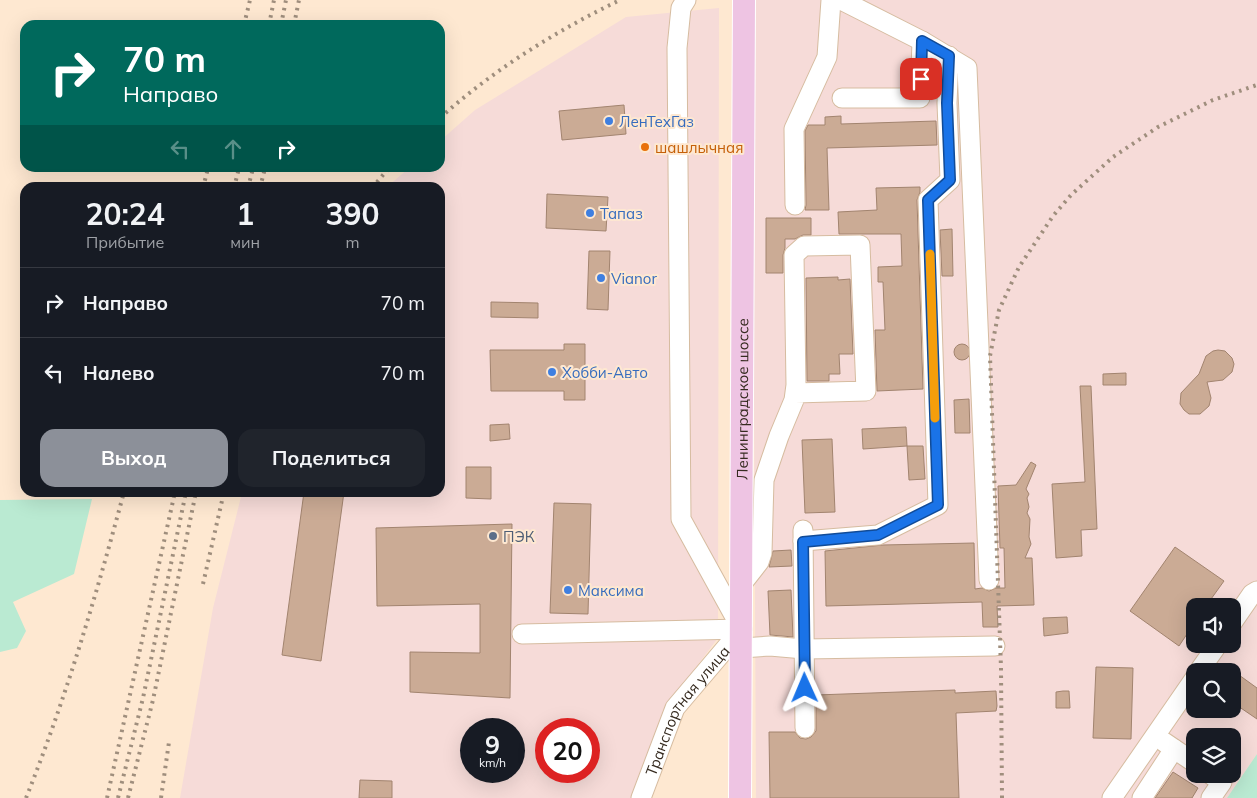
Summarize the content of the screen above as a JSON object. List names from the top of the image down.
{
  "streets": {
    "main road": ["Ленинградское шоссе"],
    "street": ["Транспортная улица"]
  },
  "crossings": [
    ["Ленинградское шоссе", "Транспортная улица"]
  ],
  "places": [
    "ЛенТехГаз",
    "шашлычная",
    "Тапаз",
    "Vianor",
    "Хобби-Авто",
    "ПЭК",
    "Максима"
  ],
  "page": {
    "turn": ["70 m", "Направо"],
    "eta": [
      "20:24",
      "Прибытие",
      "1",
      "мин",
      "390",
      "m"
    ],
    "list": [
      {
        "name": "Направо",
        "value": "70 m"
      },
      {
        "name": "Налево",
        "value": "70 m"
      }
    ],
    "buttons": ["Выход", "Поделиться"],
    "speed": "9 km/h",
    "limit": "20"
  }
}
